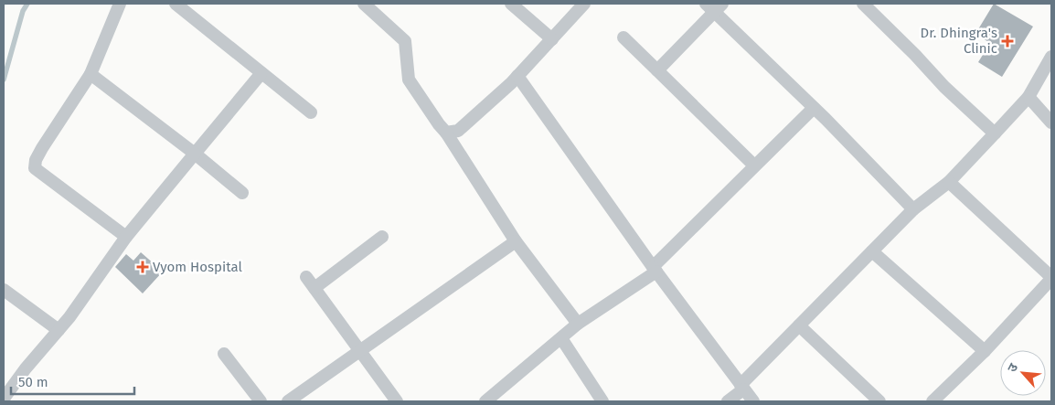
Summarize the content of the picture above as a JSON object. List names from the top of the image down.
{
  "places": {
    "health": ["Dr. Dhingra's Clinic", "Vyom Hospital"]
  },
  "scale_bar": "50 m",
  "north": "top left"
}
